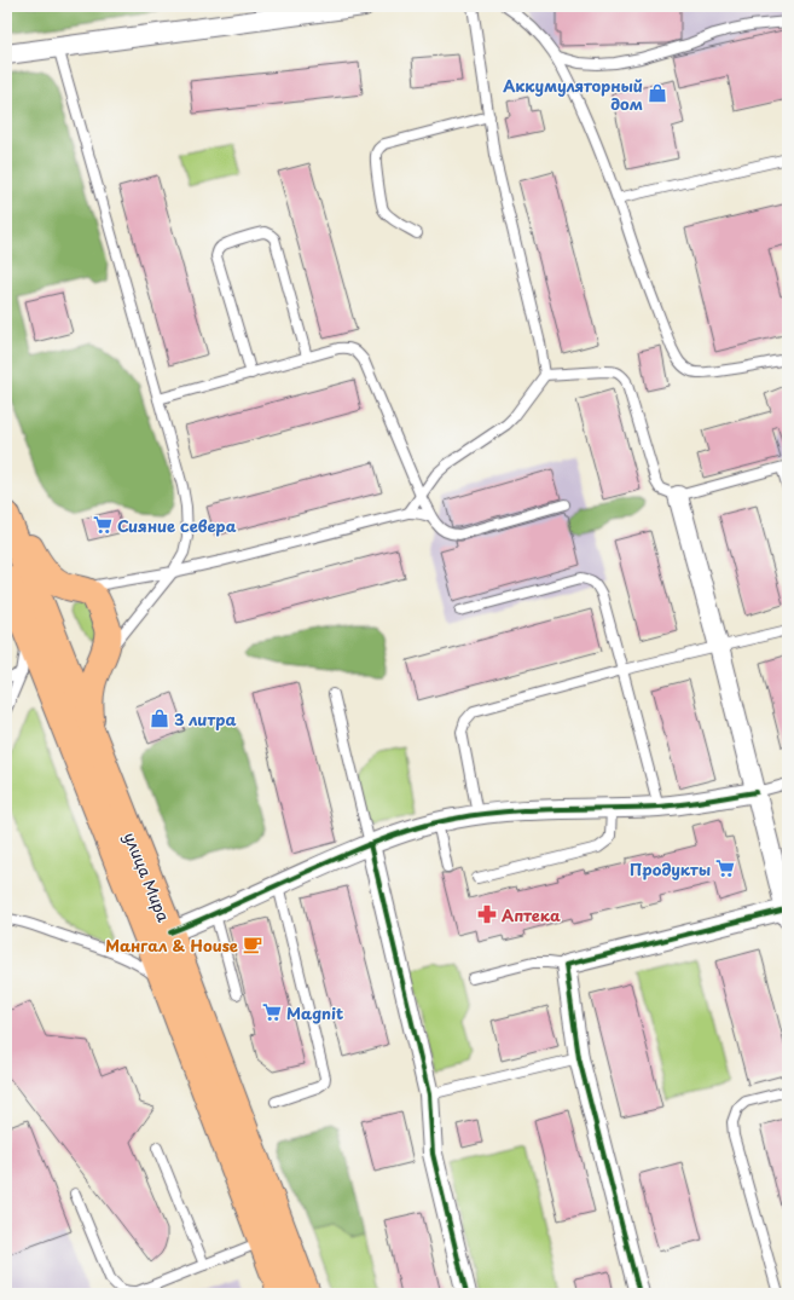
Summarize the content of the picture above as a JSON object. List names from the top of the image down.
{
  "streets": {
    "main road": ["улица Мира"]
  },
  "places": {
    "shop": ["Аккумуляторный дом", "3 литра"],
    "supermarket": ["Сияние севера", "Продукты", "Magnit"],
    "pharmacy": ["Аптека"],
    "cafe": ["Мангал & House"]
  }
}
